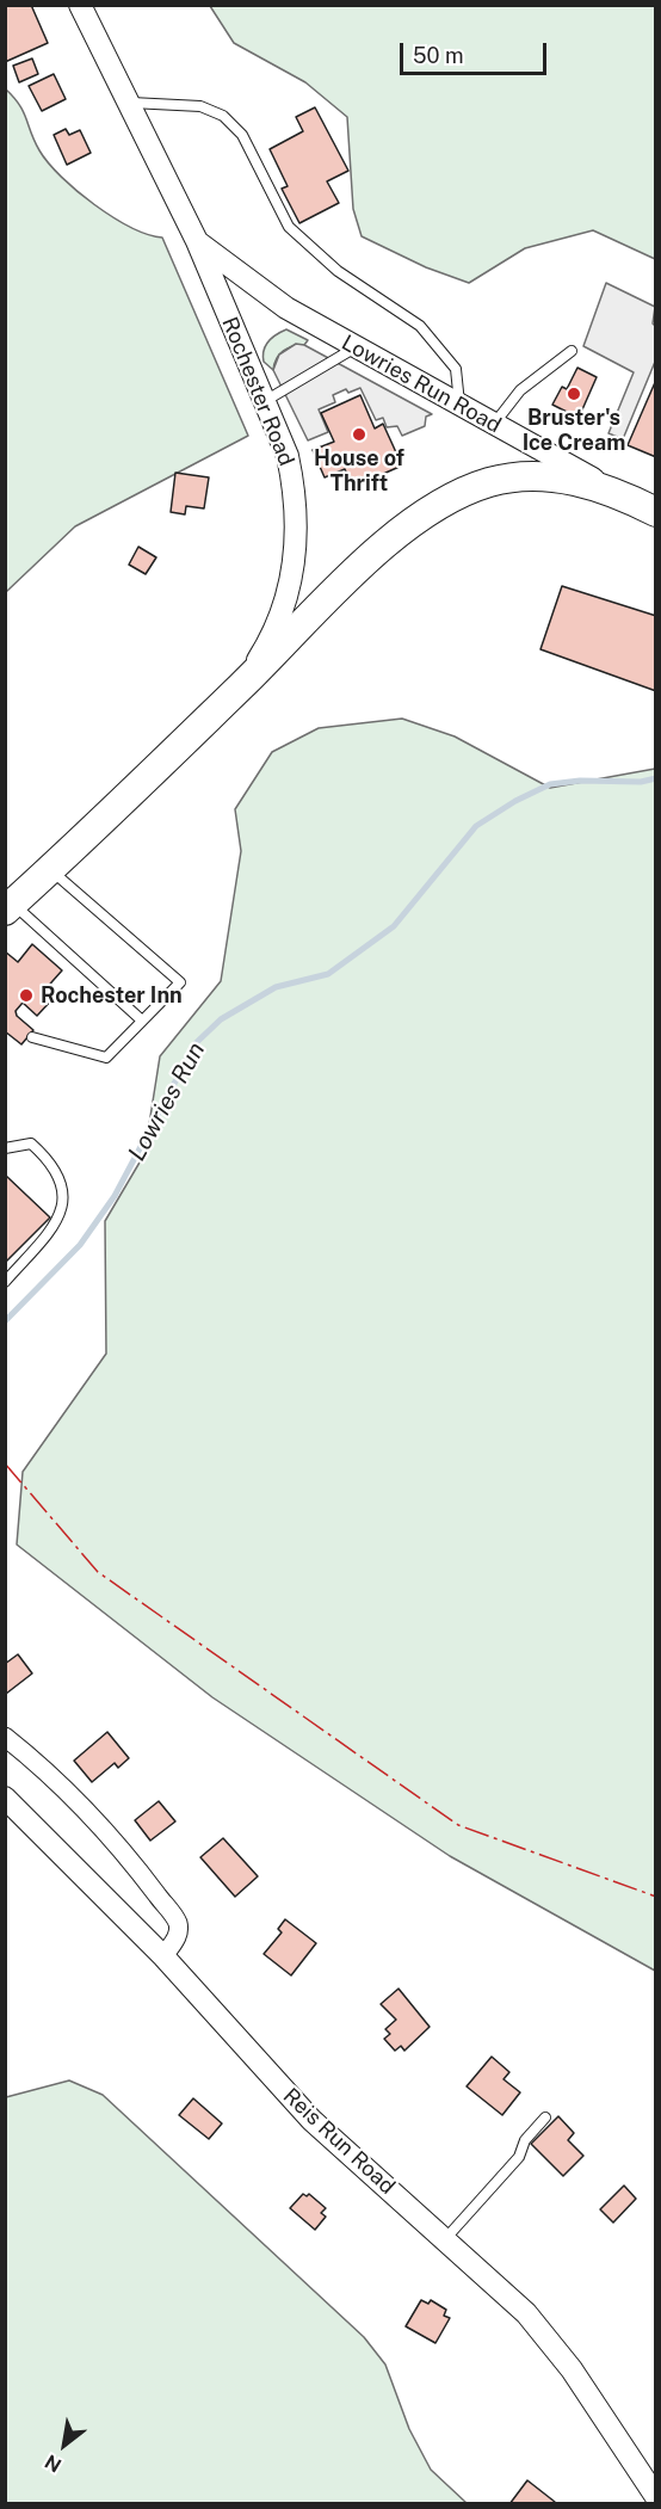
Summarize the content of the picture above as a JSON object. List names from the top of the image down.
{
  "streets": {
    "main road": ["Rochester Road"],
    "street": ["Lowries Run Road", "Reis Run Road"]
  },
  "crossings": [
    ["Lowries Run Road", "Rochester Road"]
  ],
  "water": ["Lowries Run"],
  "places": ["Bruster's Ice Cream", "House of Thrift", "Rochester Inn"],
  "scale_bar": "50 m",
  "north": "bottom left"
}
